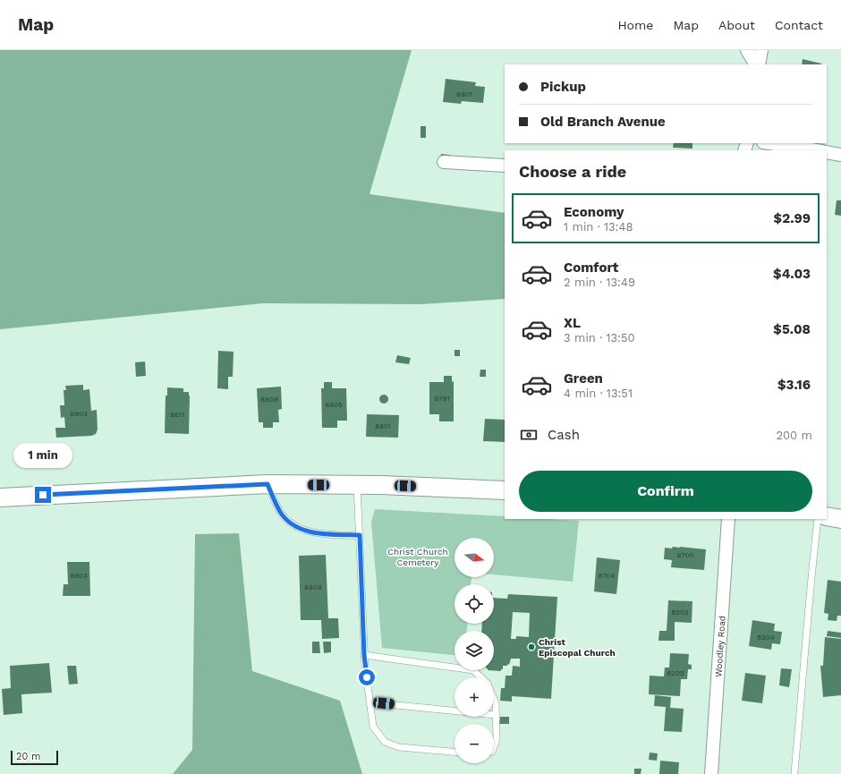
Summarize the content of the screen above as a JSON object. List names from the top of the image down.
{
  "streets": {
    "street": ["Woodley Road"]
  },
  "parks": ["Christ Church Cemetery"],
  "places": ["Christ Episcopal Church"],
  "house_numbers": [
    "8801",
    "8791",
    "8809",
    "8805",
    "8903",
    "8811",
    "8801",
    "8700",
    "8904",
    "8704",
    "8808",
    "6203",
    "6204",
    "6205"
  ],
  "scale_bar": "20 m",
  "north": "right",
  "page": {
    "header": "Map",
    "nav": [
      "Home",
      "Map",
      "About",
      "Contact"
    ],
    "banner": ["Pickup", "Old Branch Avenue"],
    "heading": "Choose a ride",
    "list": [
      {
        "name": "Economy",
        "note": "1 min · 13:48",
        "value": "$2.99"
      },
      {
        "name": "Comfort",
        "note": "2 min · 13:49",
        "value": "$4.03"
      },
      {
        "name": "XL",
        "note": "3 min · 13:50",
        "value": "$5.08"
      },
      {
        "name": "Green",
        "note": "4 min · 13:51",
        "value": "$3.16"
      }
    ],
    "pay": ["Cash", "200 m"],
    "bubble": "1 min",
    "buttons": "Confirm",
    "map_buttons": ["+", "−"],
    "scale": "20 m"
  }
}
